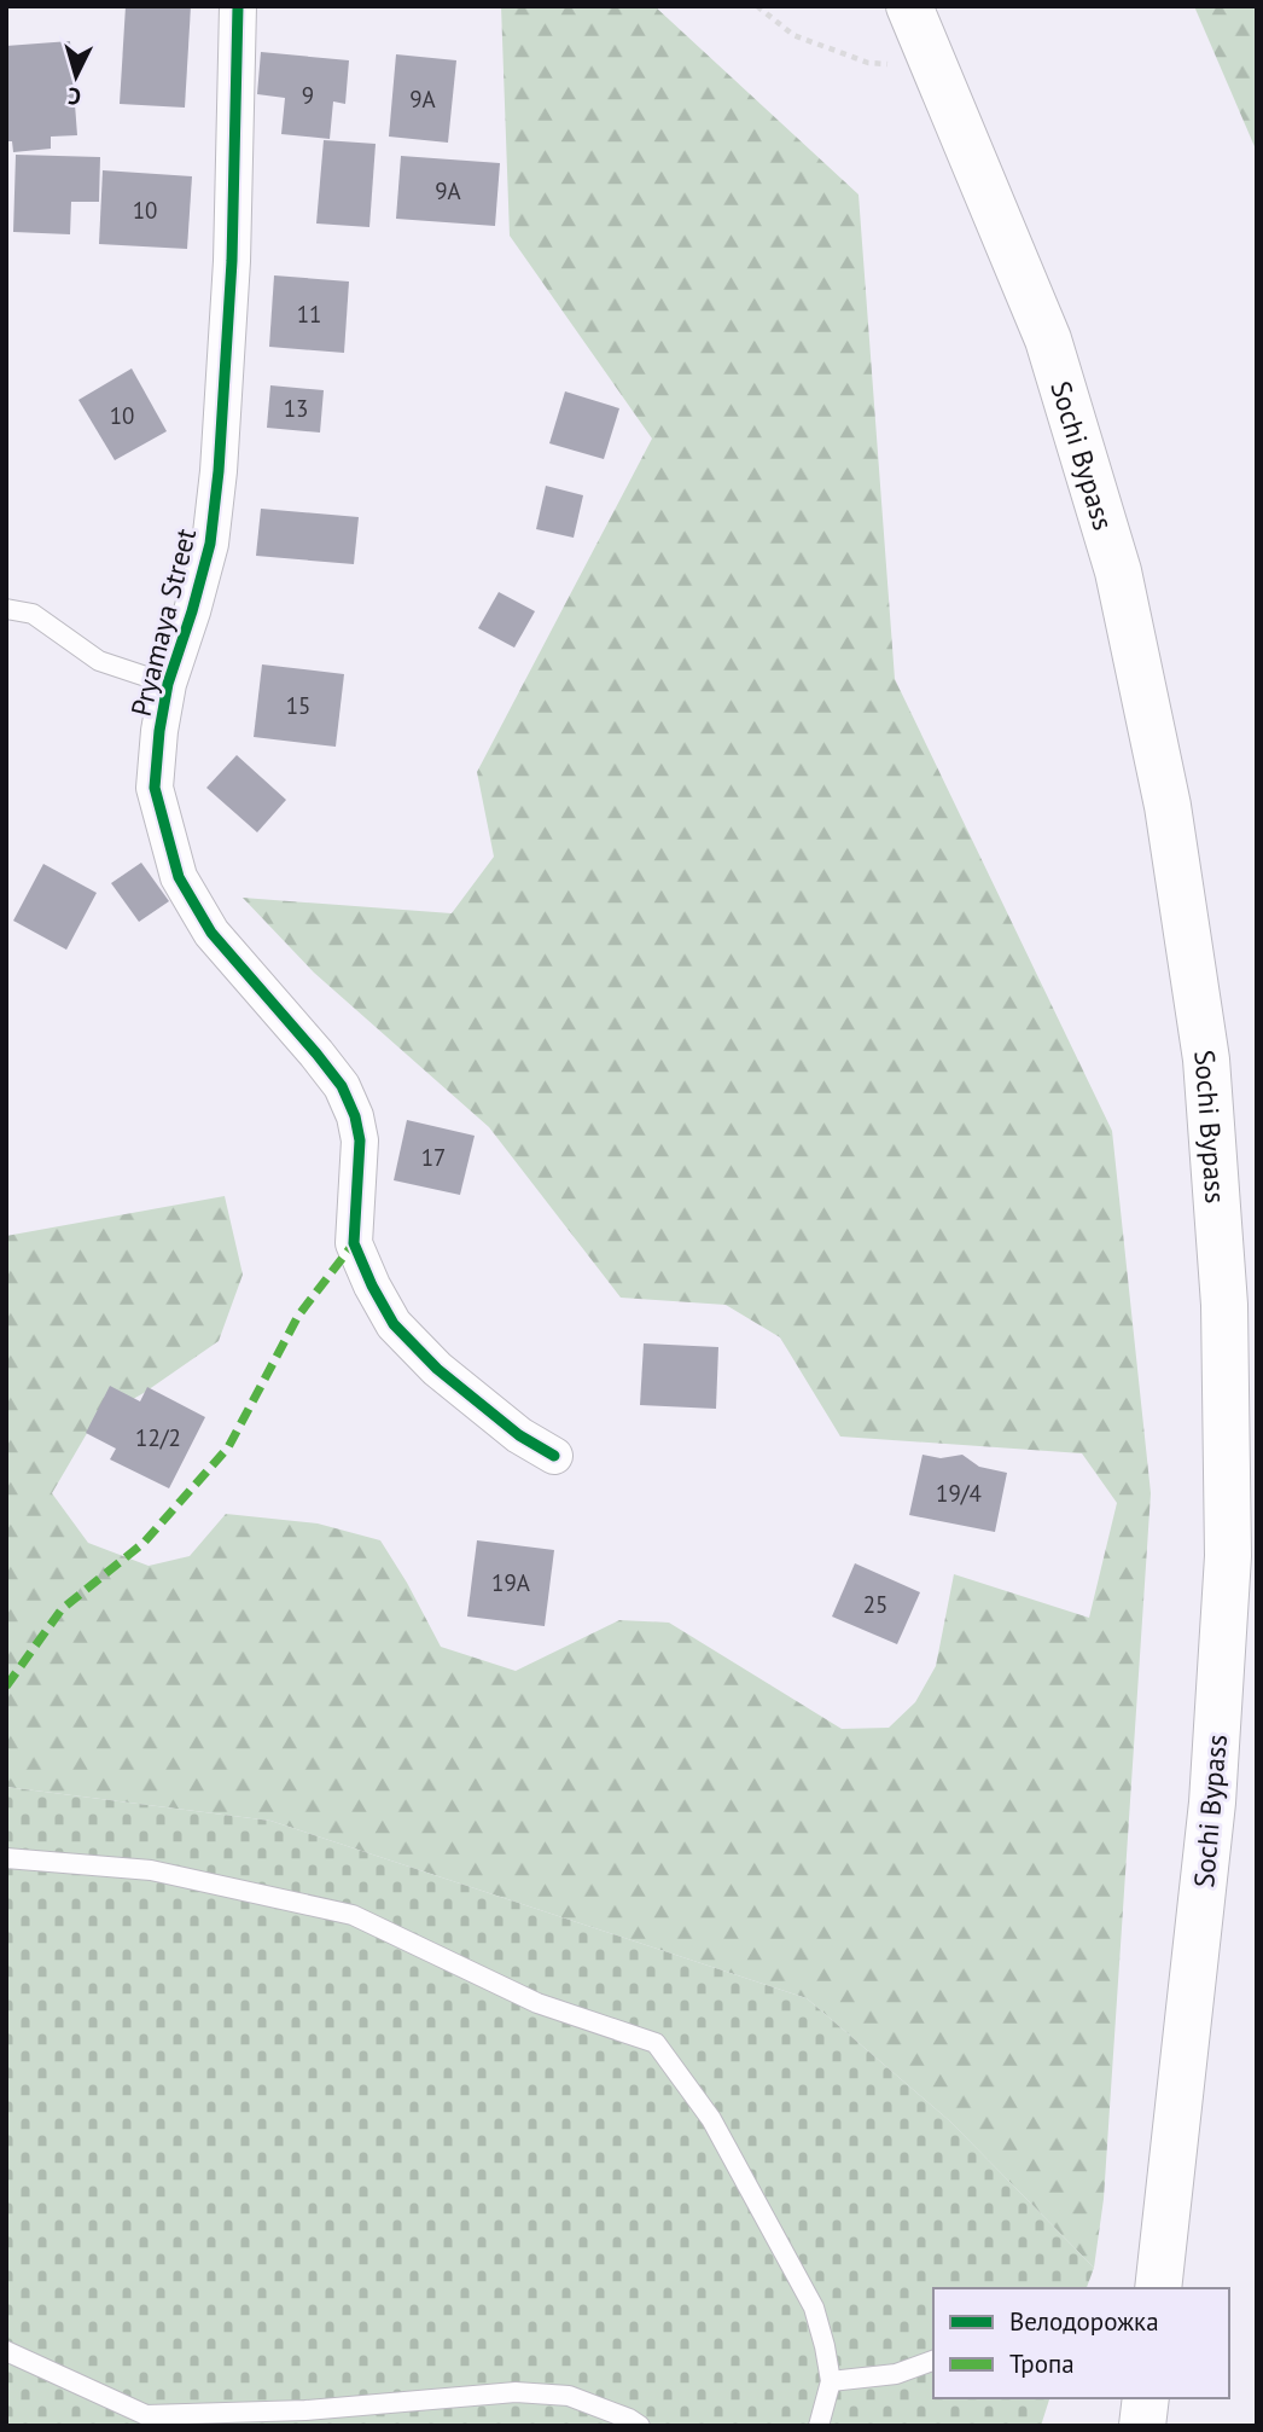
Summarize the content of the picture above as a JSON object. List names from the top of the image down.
{
  "streets": {
    "highway": ["Sochi Bypass"],
    "street": ["Pryamaya Street"]
  },
  "house_numbers": [
    "9",
    "9А",
    "9А",
    "10",
    "11",
    "13",
    "10",
    "15",
    "17",
    "12/2",
    "19/4",
    "19А",
    "25"
  ],
  "legend": ["Велодорожка", "Тропа"],
  "north": "bottom"
}
